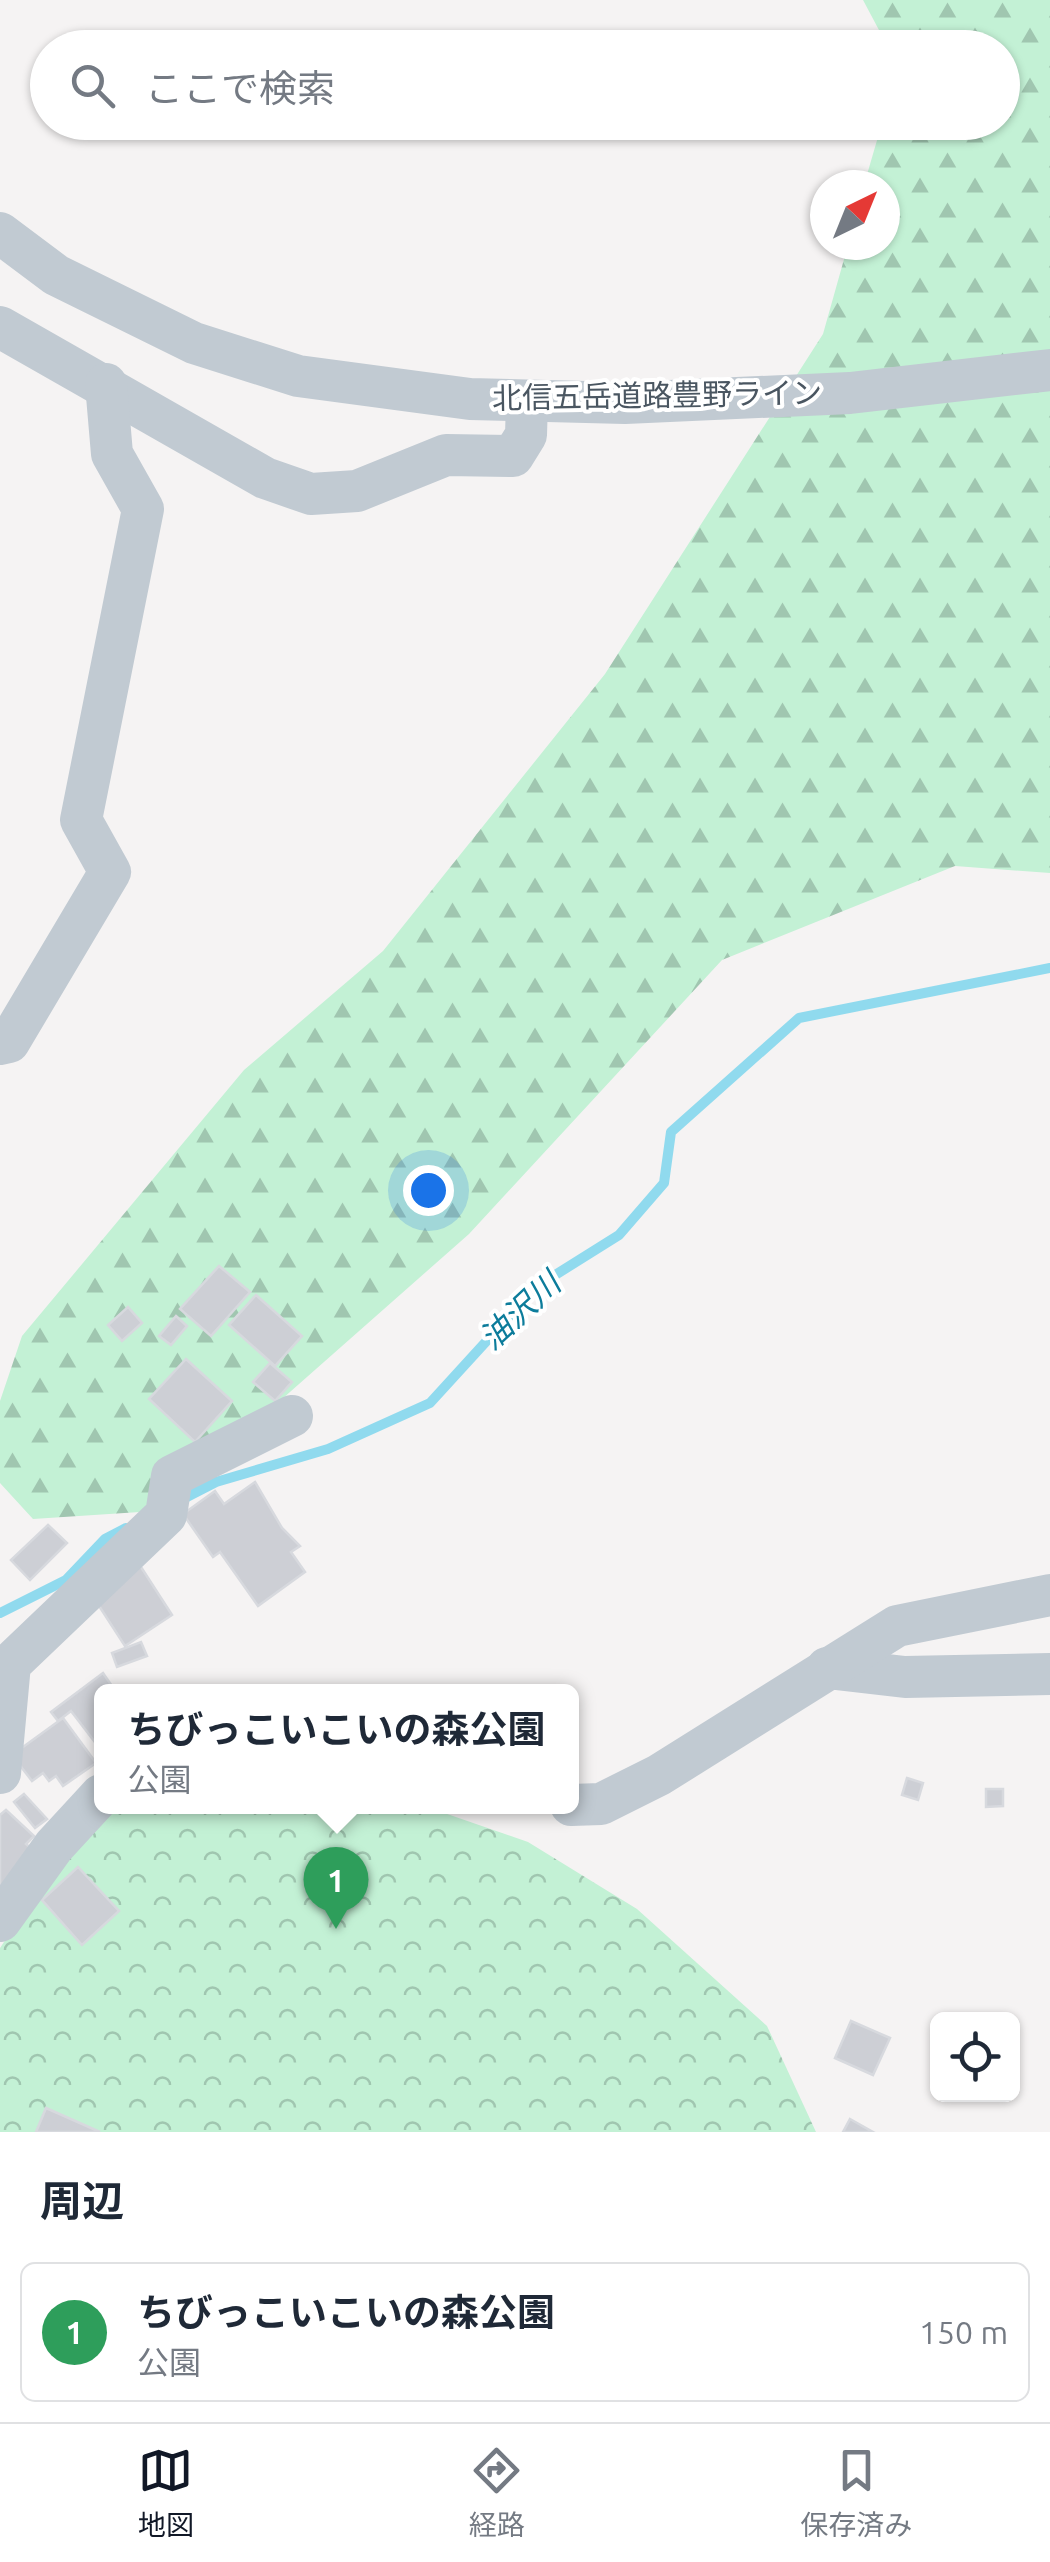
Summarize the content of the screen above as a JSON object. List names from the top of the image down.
{
  "streets": {
    "street": ["北信五岳道路豊野ライン"]
  },
  "water": ["油沢川"],
  "north": "top right",
  "page": {
    "search": "ここで検索",
    "popup": ["ちびっこいこいの森公園", "公園"],
    "pins": "1",
    "heading": "周辺",
    "list": [
      {
        "mark": "1",
        "name": "ちびっこいこいの森公園",
        "note": "公園",
        "value": "150 m"
      }
    ],
    "nav": ["地図", "経路", "保存済み"]
  }
}
